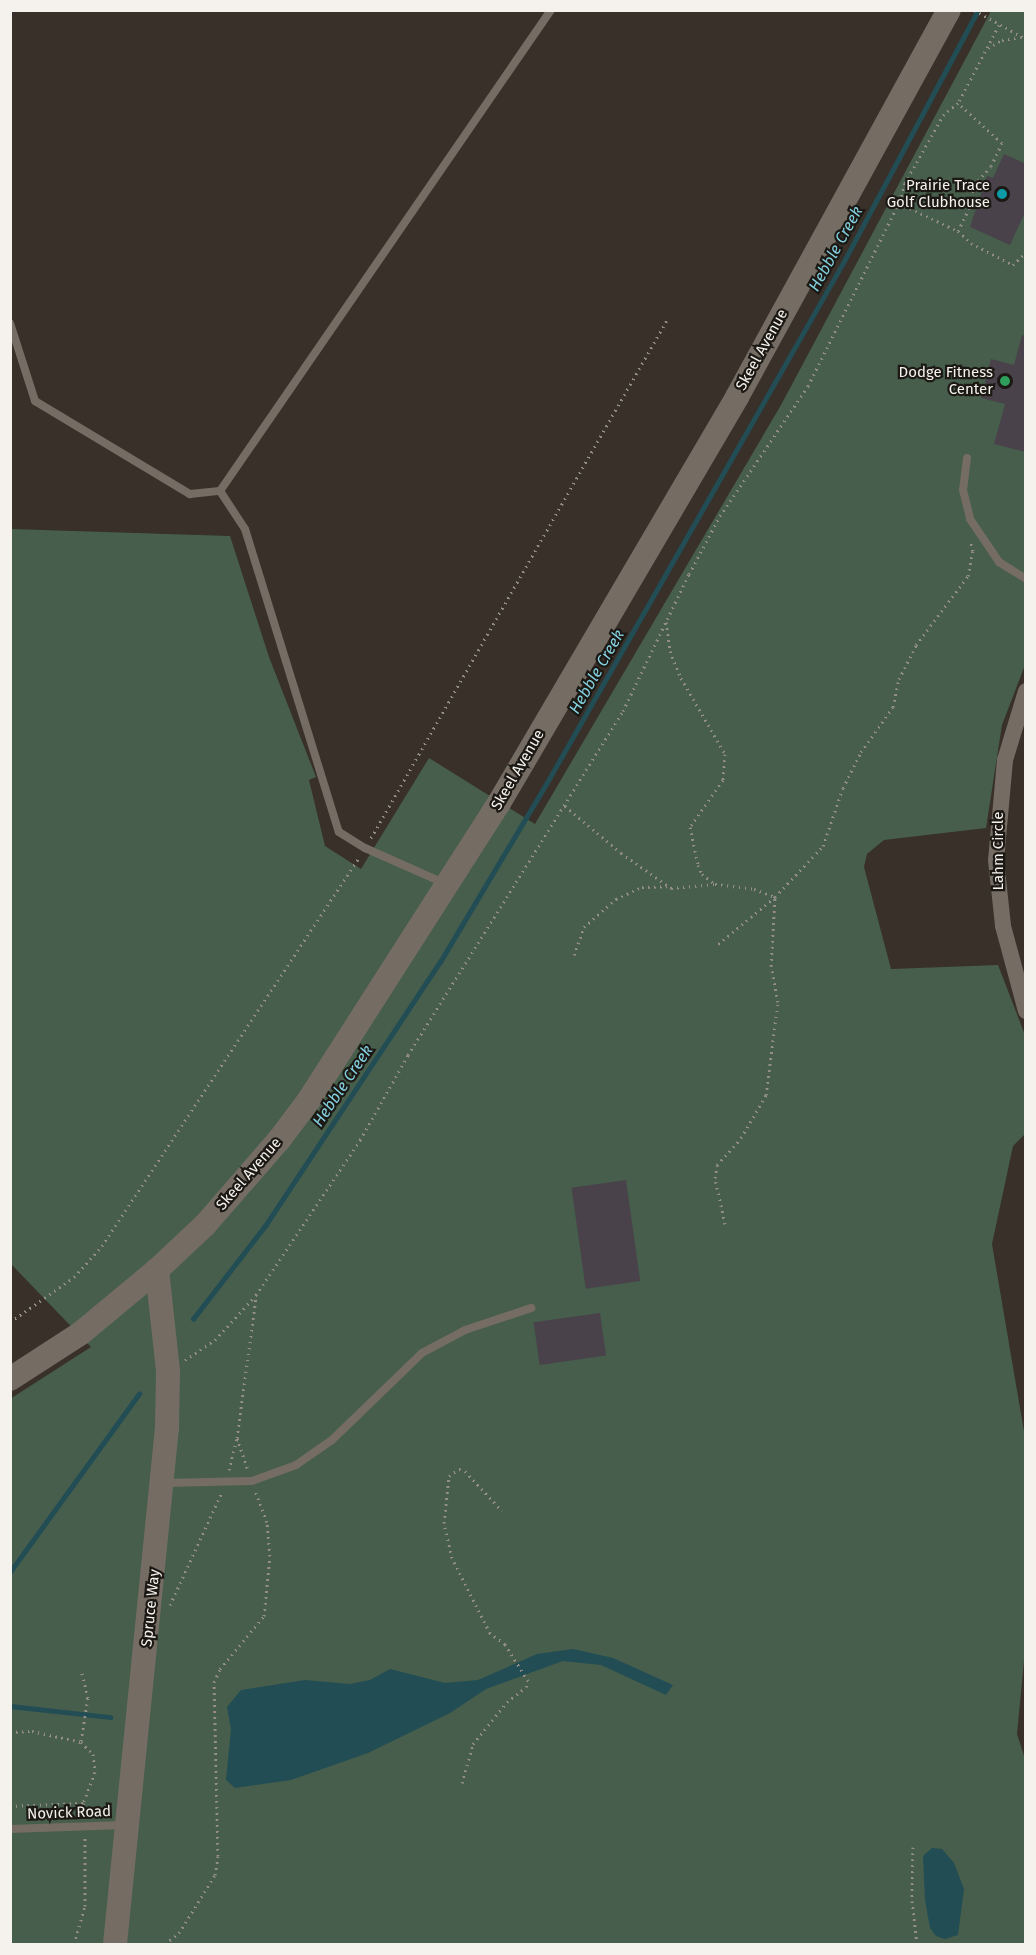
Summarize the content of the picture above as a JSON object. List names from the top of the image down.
{
  "streets": {
    "street": ["Skeel Avenue", "Lahm Circle", "Spruce Way"],
    "lane": ["Novick Road"]
  },
  "crossings": [
    ["Skeel Avenue", "Spruce Way"],
    ["Spruce Way", "Novick Road"]
  ],
  "water": ["Hebble Creek"],
  "places": ["Prairie Trace Golf Clubhouse", "Dodge Fitness Center"]
}
